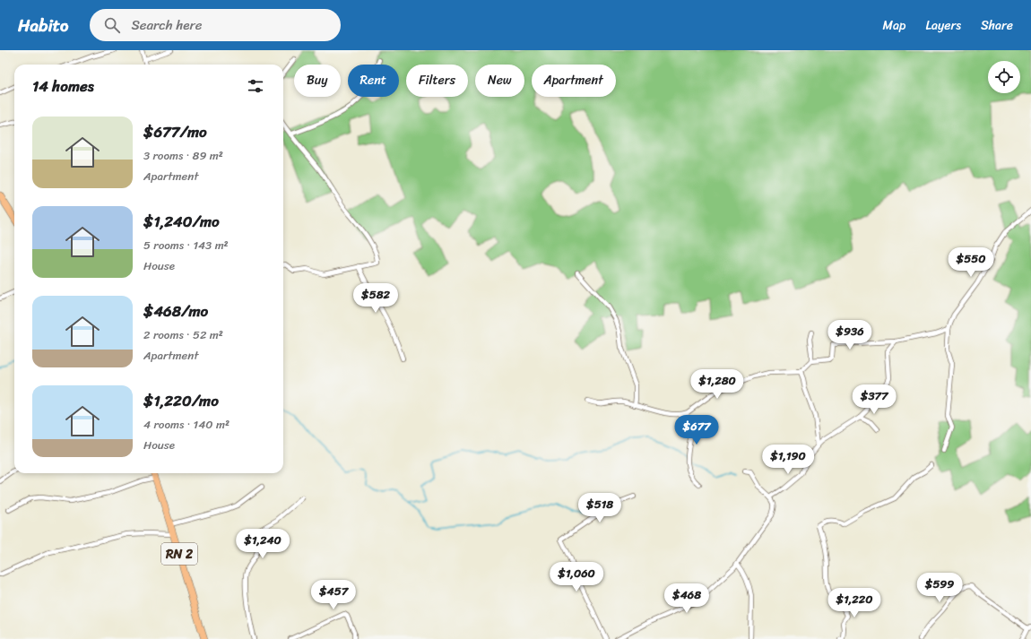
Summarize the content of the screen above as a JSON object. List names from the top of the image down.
{
  "streets": {
    "main road": ["RN 2"]
  },
  "page": {
    "header": "Habito",
    "search": "Search here",
    "nav": ["Map", "Layers", "Share"],
    "chip": [
      "Buy",
      "Rent",
      "Filters",
      "New",
      "Apartment"
    ],
    "heading": "14 homes",
    "list": [
      {
        "name": "$677/mo",
        "note": "3 rooms · 89 m² · Apartment"
      },
      {
        "name": "$1,240/mo",
        "note": "5 rooms · 143 m² · House"
      },
      {
        "name": "$468/mo",
        "note": "2 rooms · 52 m² · Apartment"
      },
      {
        "name": "$1,220/mo",
        "note": "4 rooms · 140 m² · House"
      }
    ],
    "price": [
      "$550",
      "$582",
      "$936",
      "$1,280",
      "$377",
      "$677",
      "$1,190",
      "$518",
      "$1,240",
      "$1,060",
      "$599",
      "$457",
      "$468",
      "$1,220"
    ]
  }
}
